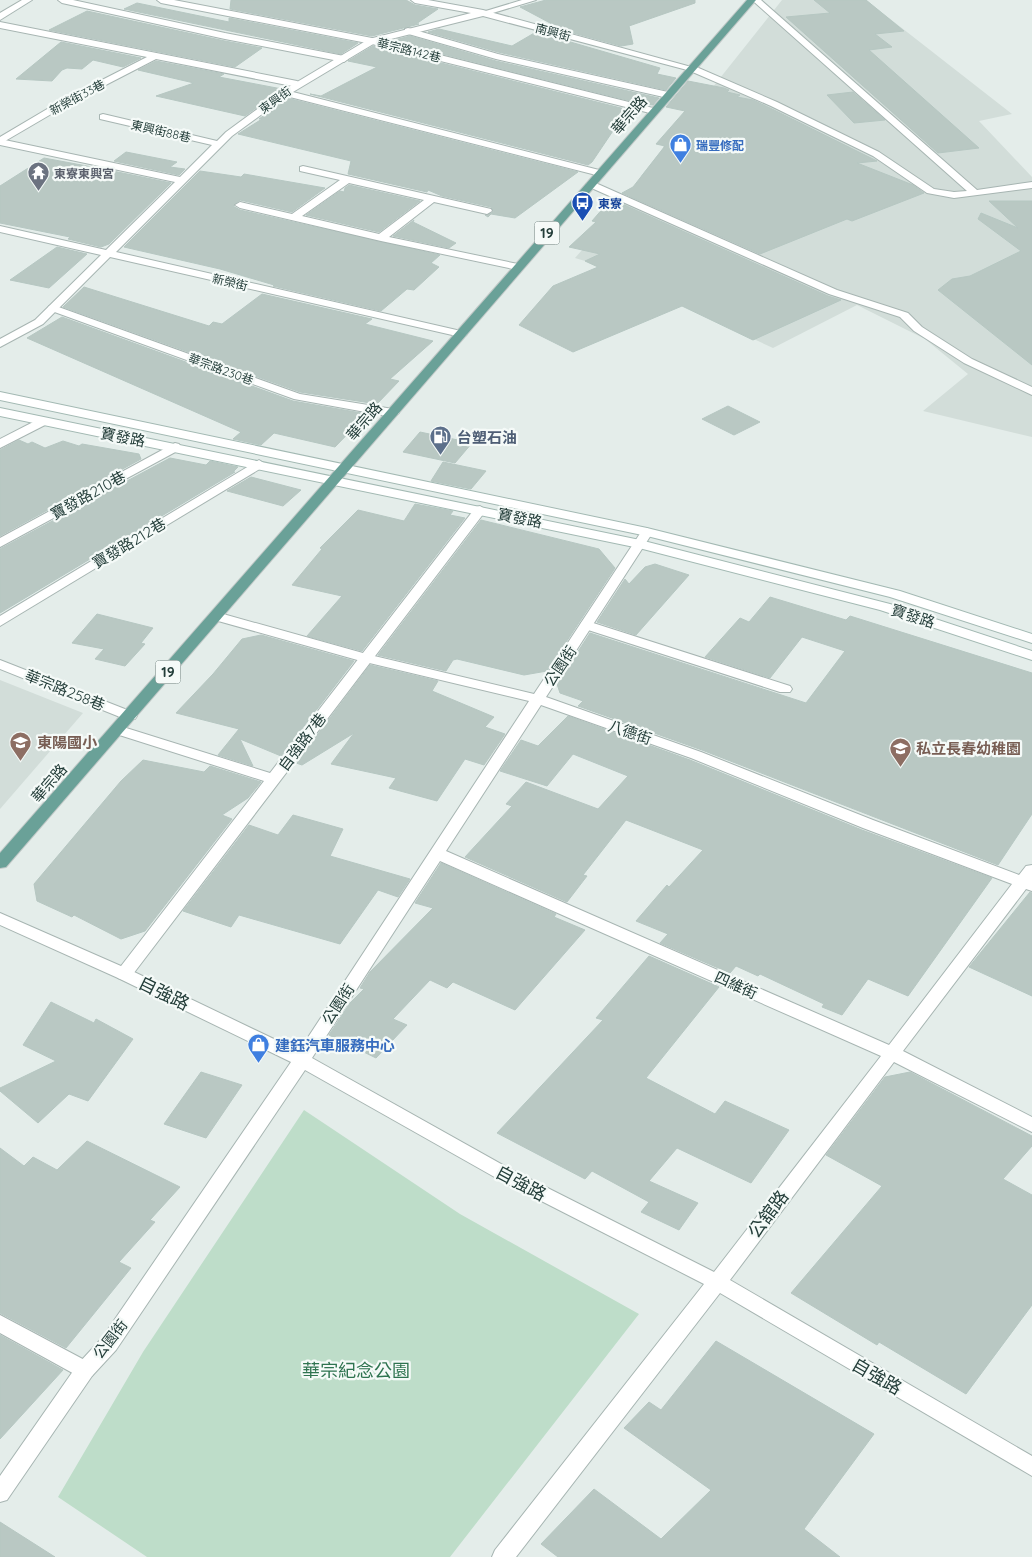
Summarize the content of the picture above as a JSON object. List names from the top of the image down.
{
  "streets": {
    "main road": ["華宗路", "19"],
    "street": [
      "南興街",
      "華宗路142巷",
      "新榮街33巷",
      "東興街",
      "東興街88巷",
      "新榮街",
      "華宗路230巷",
      "寶發路",
      "寶發路210巷",
      "寶發路212巷",
      "公園街",
      "華宗路258巷",
      "八德街",
      "自強路7巷",
      "四維街",
      "自強路",
      "公舘路"
    ]
  },
  "crossings": [
    ["南興街", "東興街"],
    ["南興街", "華宗路"],
    ["華宗路142巷", "東興街"],
    ["華宗路142巷", "華宗路"],
    ["東興街", "東興街88巷"],
    ["東興街", "新榮街"],
    ["東興街", "華宗路230巷"],
    ["華宗路", "新榮街"],
    ["華宗路", "華宗路230巷"],
    ["華宗路", "寶發路"],
    ["華宗路", "華宗路258巷"],
    ["華宗路", "八德街"],
    ["寶發路", "寶發路210巷"],
    ["寶發路", "寶發路212巷"],
    ["寶發路", "公園街"],
    ["寶發路", "自強路7巷"],
    ["公園街", "八德街"],
    ["公園街", "四維街"],
    ["公園街", "自強路"],
    ["八德街", "自強路7巷"],
    ["八德街", "公舘路"],
    ["自強路7巷", "自強路"],
    ["四維街", "公舘路"],
    ["自強路", "公舘路"]
  ],
  "parks": ["華宗紀念公園"],
  "places": {
    "shop": ["瑞豐修配", "建鈺汽車服務中心"],
    "temple": ["東寮東興宮"],
    "bus stop": ["東寮"],
    "fuel station": ["台塑石油"],
    "school or university": ["東陽國小", "私立長春幼稚園"]
  }
}
